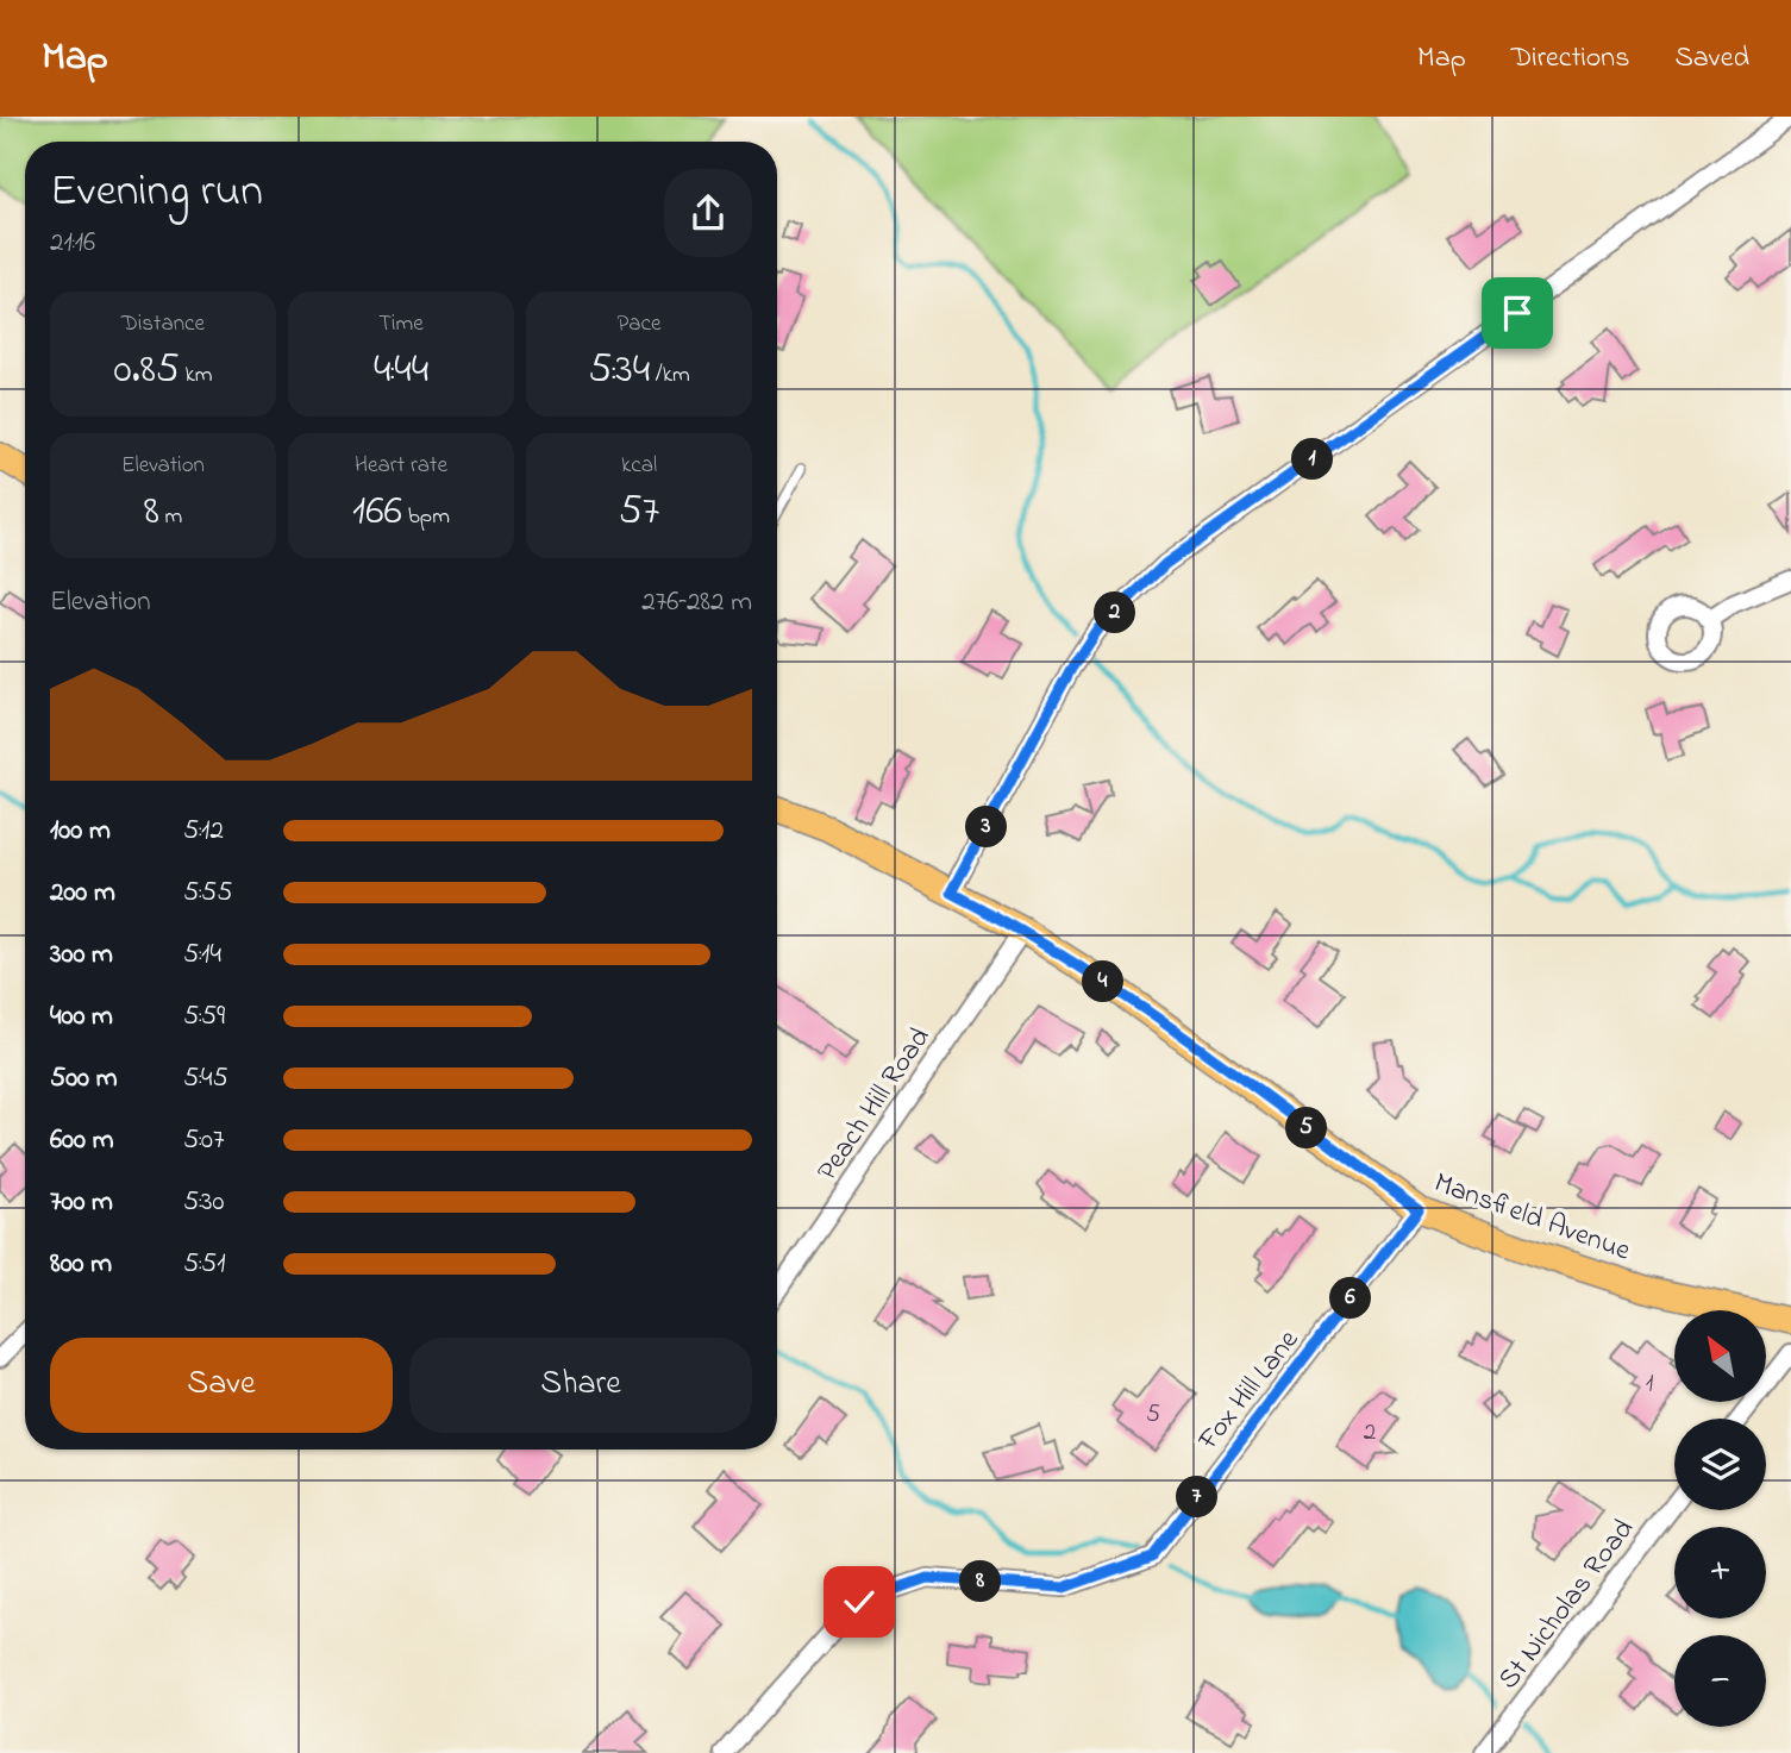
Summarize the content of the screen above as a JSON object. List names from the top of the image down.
{
  "streets": {
    "main road": ["Mansfield Avenue"],
    "street": ["Peach Hill Road", "Fox Hill Lane", "St Nicholas Road"]
  },
  "crossings": [
    ["Peach Hill Road", "Mansfield Avenue"],
    ["Mansfield Avenue", "Fox Hill Lane"]
  ],
  "house_numbers": ["1", "5", "2"],
  "north": "top left",
  "page": {
    "header": "Map",
    "nav": ["Map", "Directions", "Saved"],
    "heading": ["Evening run", "21:16"],
    "stats": [
      ["Distance", "0.85 km"],
      ["Time", "4:44"],
      ["Pace", "5:34 /km"],
      ["Elevation", "8 m"],
      ["Heart rate", "166 bpm"],
      ["kcal", "57"]
    ],
    "pins": [
      "1",
      "2",
      "3",
      "4",
      "5",
      "6",
      "7",
      "8"
    ],
    "chart": ["Elevation", "276–282 m"],
    "list": [
      {
        "name": "100 m",
        "note": "5:12"
      },
      {
        "name": "200 m",
        "note": "5:55"
      },
      {
        "name": "300 m",
        "note": "5:14"
      },
      {
        "name": "400 m",
        "note": "5:59"
      },
      {
        "name": "500 m",
        "note": "5:45"
      },
      {
        "name": "600 m",
        "note": "5:07"
      },
      {
        "name": "700 m",
        "note": "5:30"
      },
      {
        "name": "800 m",
        "note": "5:51"
      }
    ],
    "map_buttons": ["+", "−"],
    "buttons": ["Save", "Share"]
  }
}
